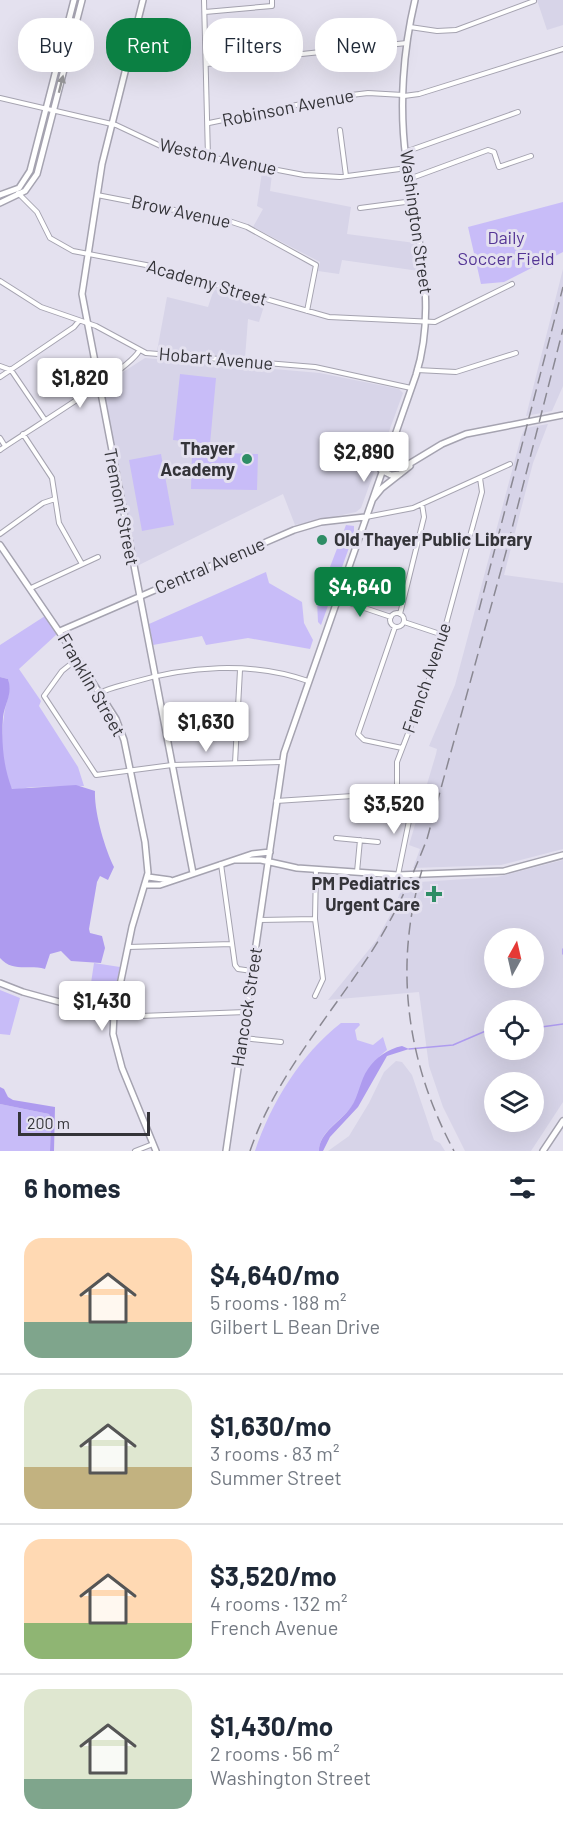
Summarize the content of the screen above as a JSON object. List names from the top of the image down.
{
  "streets": {
    "main road": [
      "Washington Street",
      "Tremont Street",
      "Central Avenue",
      "Franklin Street",
      "Hancock Street"
    ],
    "street": [
      "Robinson Avenue",
      "Weston Avenue",
      "Brow Avenue",
      "Academy Street",
      "Hobart Avenue",
      "French Avenue"
    ]
  },
  "crossings": [
    ["Robinson Avenue", "Washington Street"],
    ["Weston Avenue", "Washington Street"],
    ["Weston Avenue", "Tremont Street"],
    ["Brow Avenue", "Academy Street"],
    ["Brow Avenue", "Tremont Street"],
    ["Washington Street", "Academy Street"],
    ["Washington Street", "Hobart Avenue"],
    ["Washington Street", "Central Avenue"],
    ["Washington Street", "Hancock Street"],
    ["Academy Street", "Tremont Street"],
    ["Hobart Avenue", "Tremont Street"],
    ["Tremont Street", "Central Avenue"],
    ["Central Avenue", "Franklin Street"]
  ],
  "parks": ["Daily Soccer Field"],
  "places": {
    "other": ["Thayer Academy", "Old Thayer Public Library"],
    "health": ["PM Pediatrics Urgent Care"]
  },
  "scale_bar": "200 m",
  "north": "top",
  "page": {
    "chip": [
      "Buy",
      "Rent",
      "Filters",
      "New"
    ],
    "price": [
      "$1,820",
      "$2,890",
      "$4,640",
      "$1,630",
      "$3,520",
      "$1,430"
    ],
    "scale": "200 m",
    "heading": "6 homes",
    "list": [
      {
        "name": "$4,640/mo",
        "note": "5 rooms · 188 m² · Gilbert L Bean Drive"
      },
      {
        "name": "$1,630/mo",
        "note": "3 rooms · 83 m² · Summer Street"
      },
      {
        "name": "$3,520/mo",
        "note": "4 rooms · 132 m² · French Avenue"
      },
      {
        "name": "$1,430/mo",
        "note": "2 rooms · 56 m² · Washington Street"
      }
    ]
  }
}
